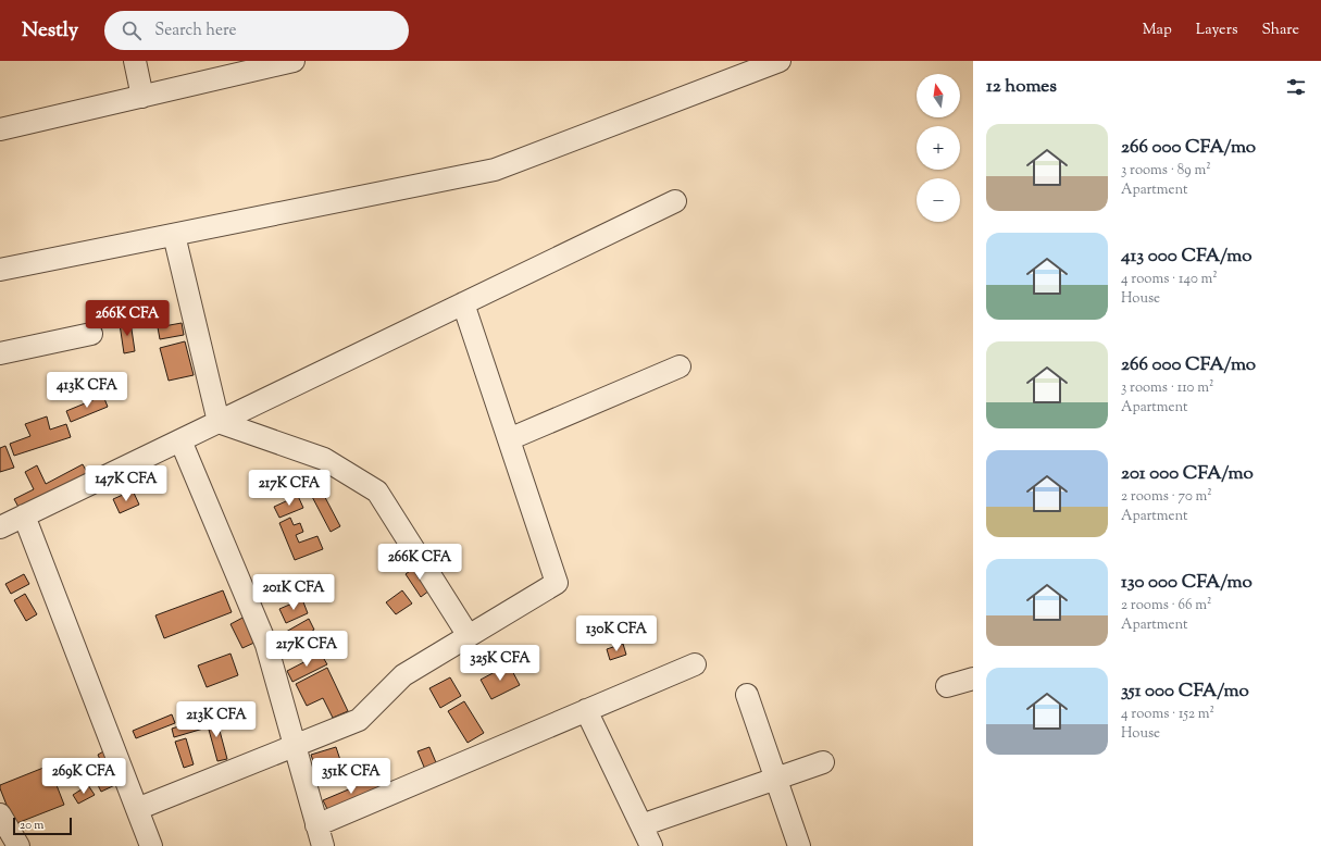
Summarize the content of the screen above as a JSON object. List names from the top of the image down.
{
  "scale_bar": "20 m",
  "north": "top",
  "page": {
    "header": "Nestly",
    "search": "Search here",
    "nav": ["Map", "Layers", "Share"],
    "heading": "12 homes",
    "map_buttons": ["+", "−"],
    "list": [
      {
        "name": "266 000 CFA/mo",
        "note": "3 rooms · 89 m² · Apartment"
      },
      {
        "name": "413 000 CFA/mo",
        "note": "4 rooms · 140 m² · House"
      },
      {
        "name": "266 000 CFA/mo",
        "note": "3 rooms · 110 m² · Apartment"
      },
      {
        "name": "201 000 CFA/mo",
        "note": "2 rooms · 70 m² · Apartment"
      },
      {
        "name": "130 000 CFA/mo",
        "note": "2 rooms · 66 m² · Apartment"
      },
      {
        "name": "351 000 CFA/mo",
        "note": "4 rooms · 152 m² · House"
      }
    ],
    "price": [
      "266K CFA",
      "413K CFA",
      "147K CFA",
      "217K CFA",
      "266K CFA",
      "201K CFA",
      "130K CFA",
      "217K CFA",
      "325K CFA",
      "213K CFA",
      "269K CFA",
      "351K CFA"
    ],
    "scale": "20 m"
  }
}
